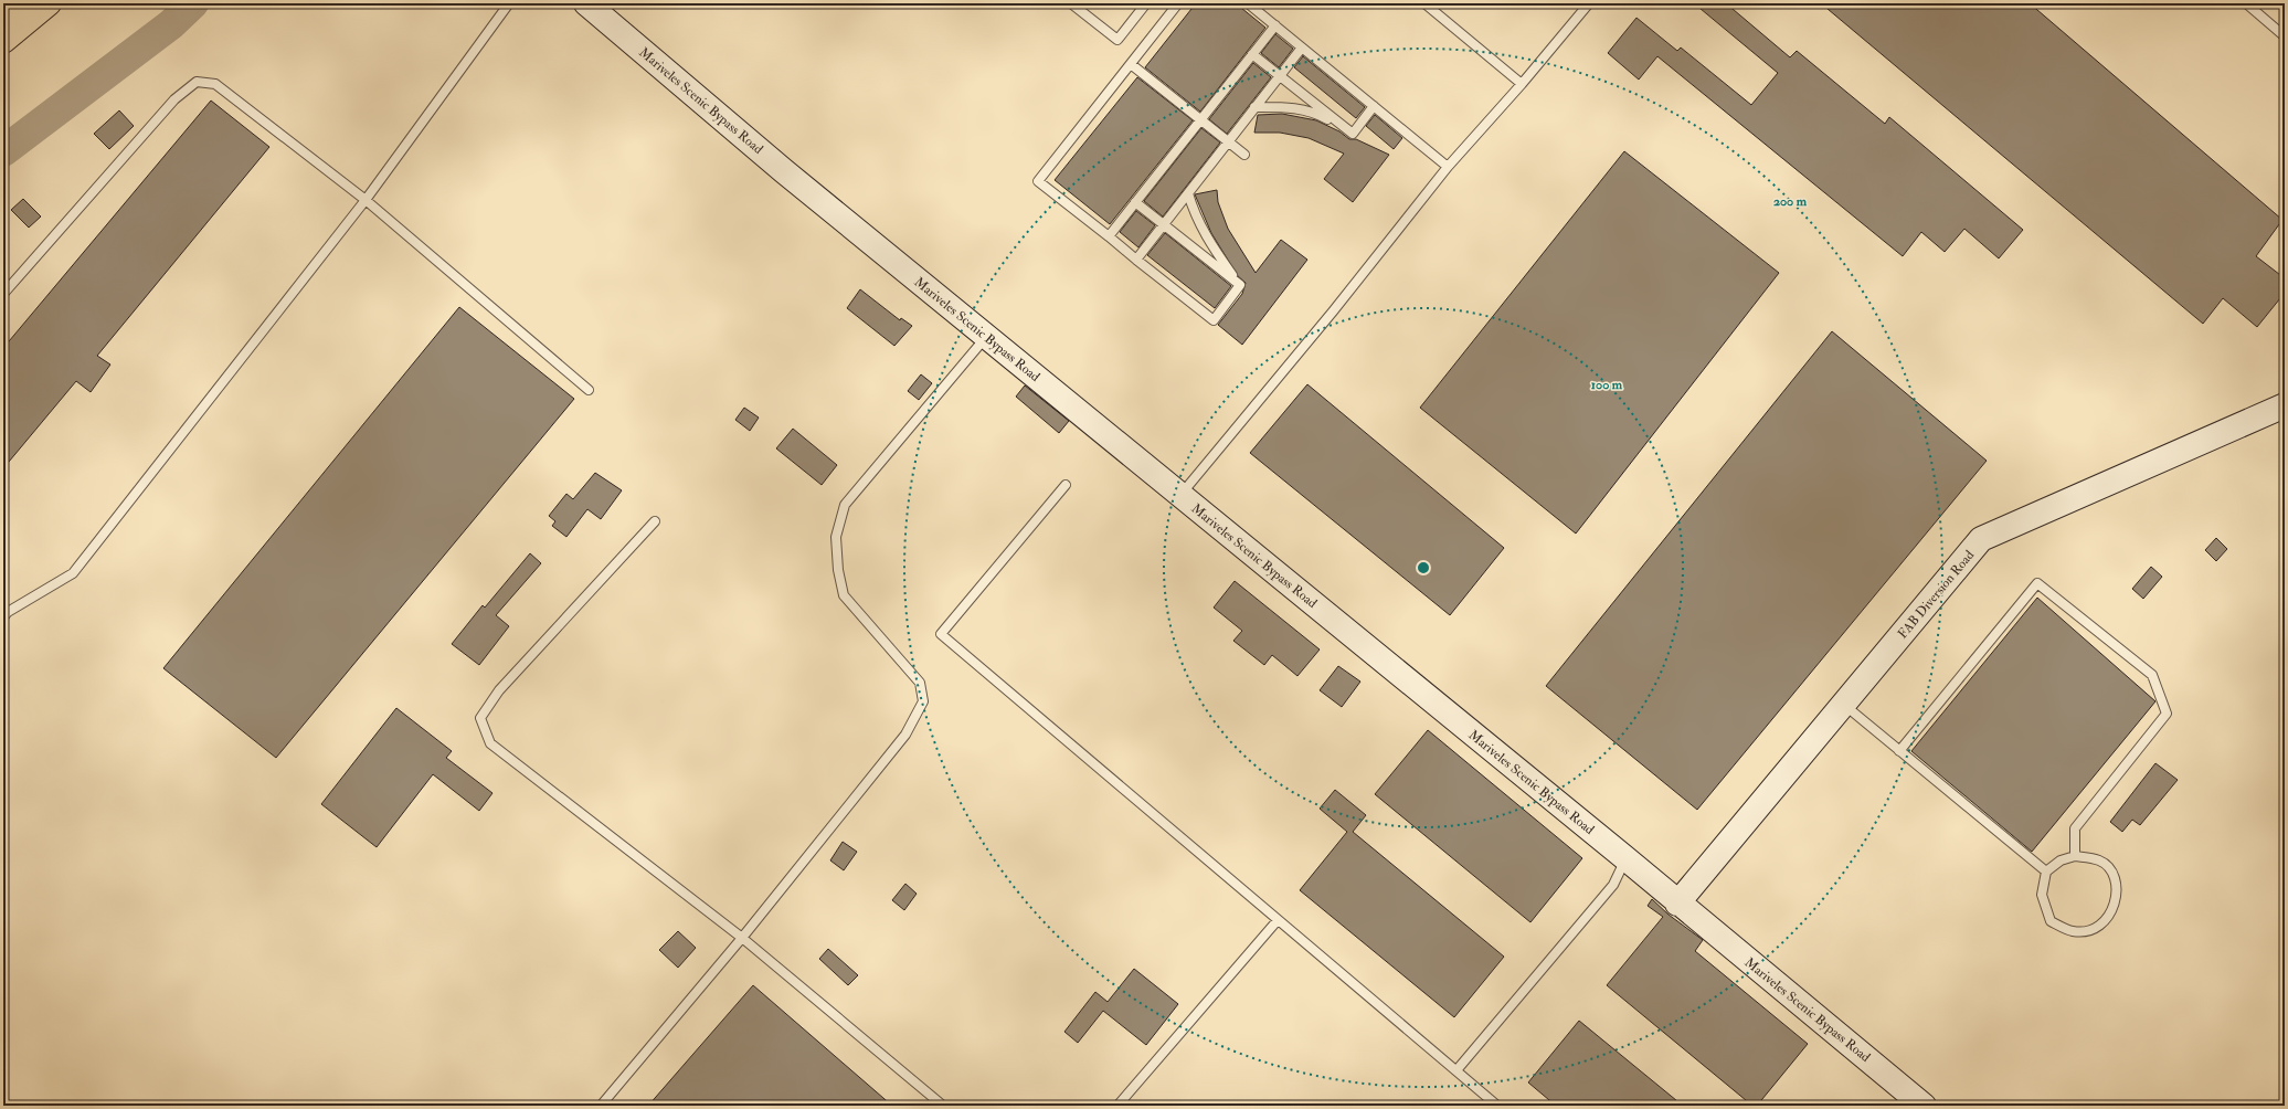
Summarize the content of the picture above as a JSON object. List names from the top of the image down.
{
  "streets": {
    "main road": ["Mariveles Scenic Bypass Road", "FAB Diversion Road"]
  },
  "crossings": [
    ["Mariveles Scenic Bypass Road", "FAB Diversion Road"]
  ],
  "rings": ["200 m", "100 m"]
}
